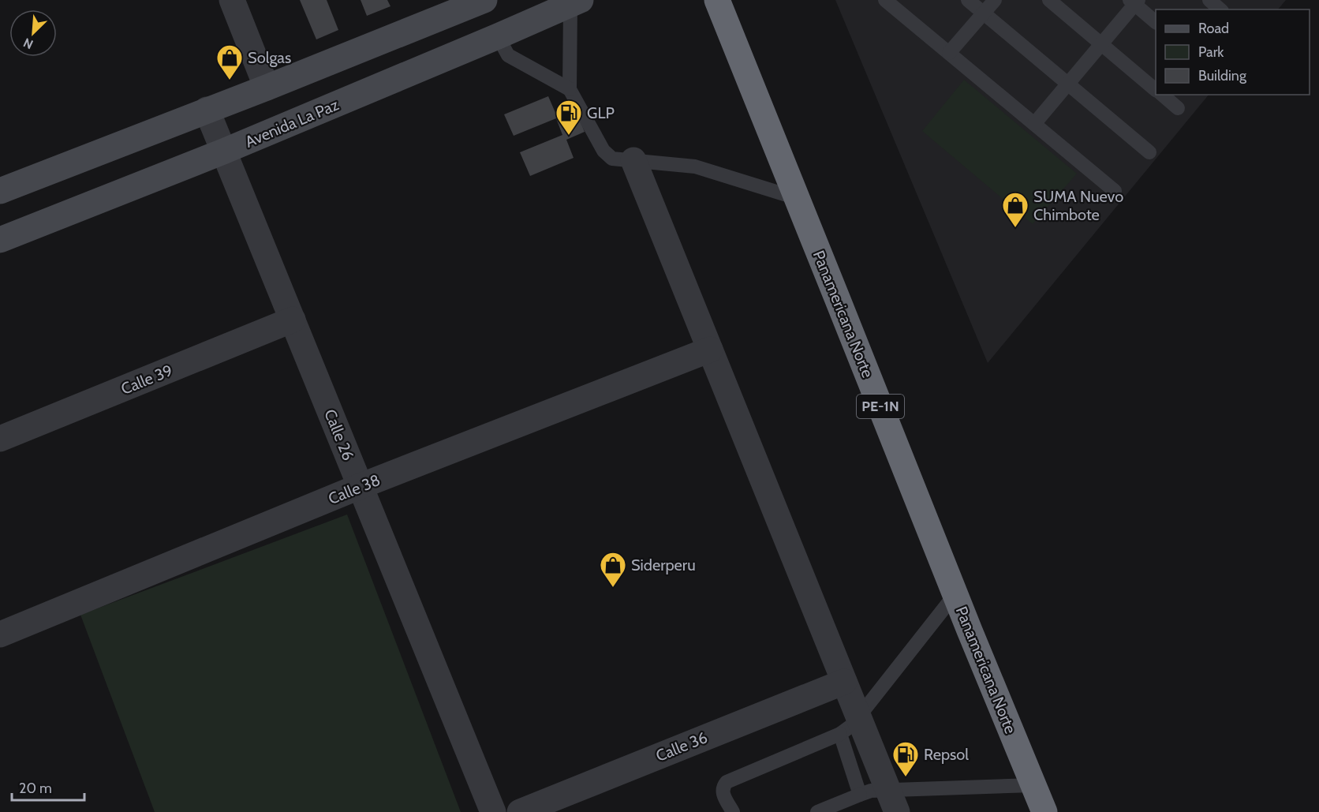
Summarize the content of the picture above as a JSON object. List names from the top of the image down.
{
  "streets": {
    "highway": ["Panamericana Norte", "PE-1N"],
    "street": [
      "Avenida La Paz",
      "Calle 39",
      "Calle 26",
      "Calle 38",
      "Calle 36"
    ]
  },
  "crossings": [
    ["Avenida La Paz", "Calle 26"],
    ["Calle 39", "Calle 26"],
    ["Calle 26", "Calle 38"]
  ],
  "places": {
    "shop": ["Solgas", "SUMA Nuevo Chimbote", "Siderperu"],
    "fuel station": ["GLP", "Repsol"]
  },
  "legend": ["Road", "Park", "Building"],
  "scale_bar": "20 m",
  "north": "bottom left"
}
